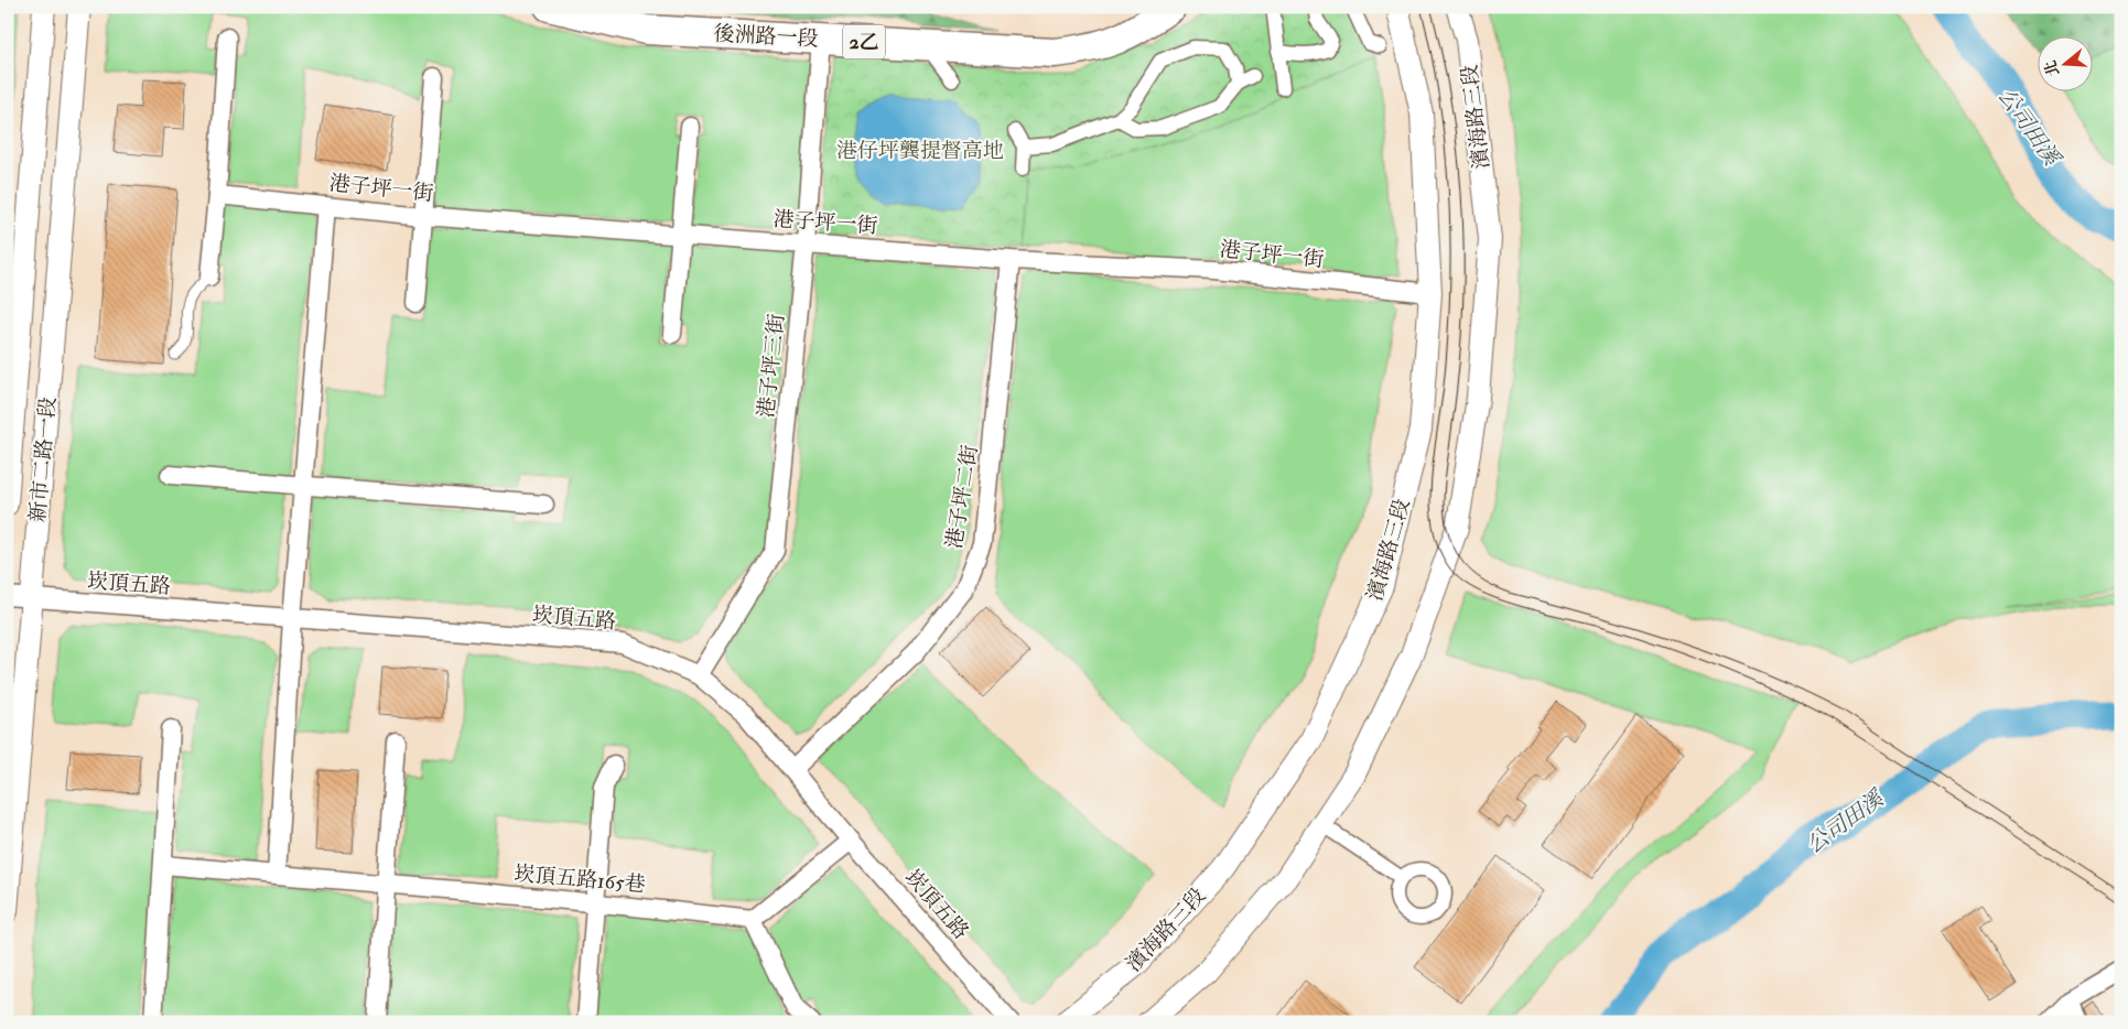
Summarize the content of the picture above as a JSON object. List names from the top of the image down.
{
  "streets": {
    "main road": ["後洲路一段", "2乙"],
    "street": [
      "濱海路三段",
      "港子坪一街",
      "港子坪三街",
      "新市二路一段",
      "港子坪二街",
      "崁頂五路",
      "崁頂五路165巷"
    ]
  },
  "crossings": [
    ["後洲路一段", "港子坪三街"],
    ["濱海路三段", "港子坪一街"],
    ["港子坪一街", "港子坪三街"],
    ["港子坪一街", "港子坪二街"],
    ["港子坪三街", "崁頂五路"],
    ["新市二路一段", "崁頂五路"],
    ["港子坪二街", "崁頂五路"]
  ],
  "water": ["公司田溪"],
  "parks": ["港仔坪龔提督高地"],
  "north": "left"
}
